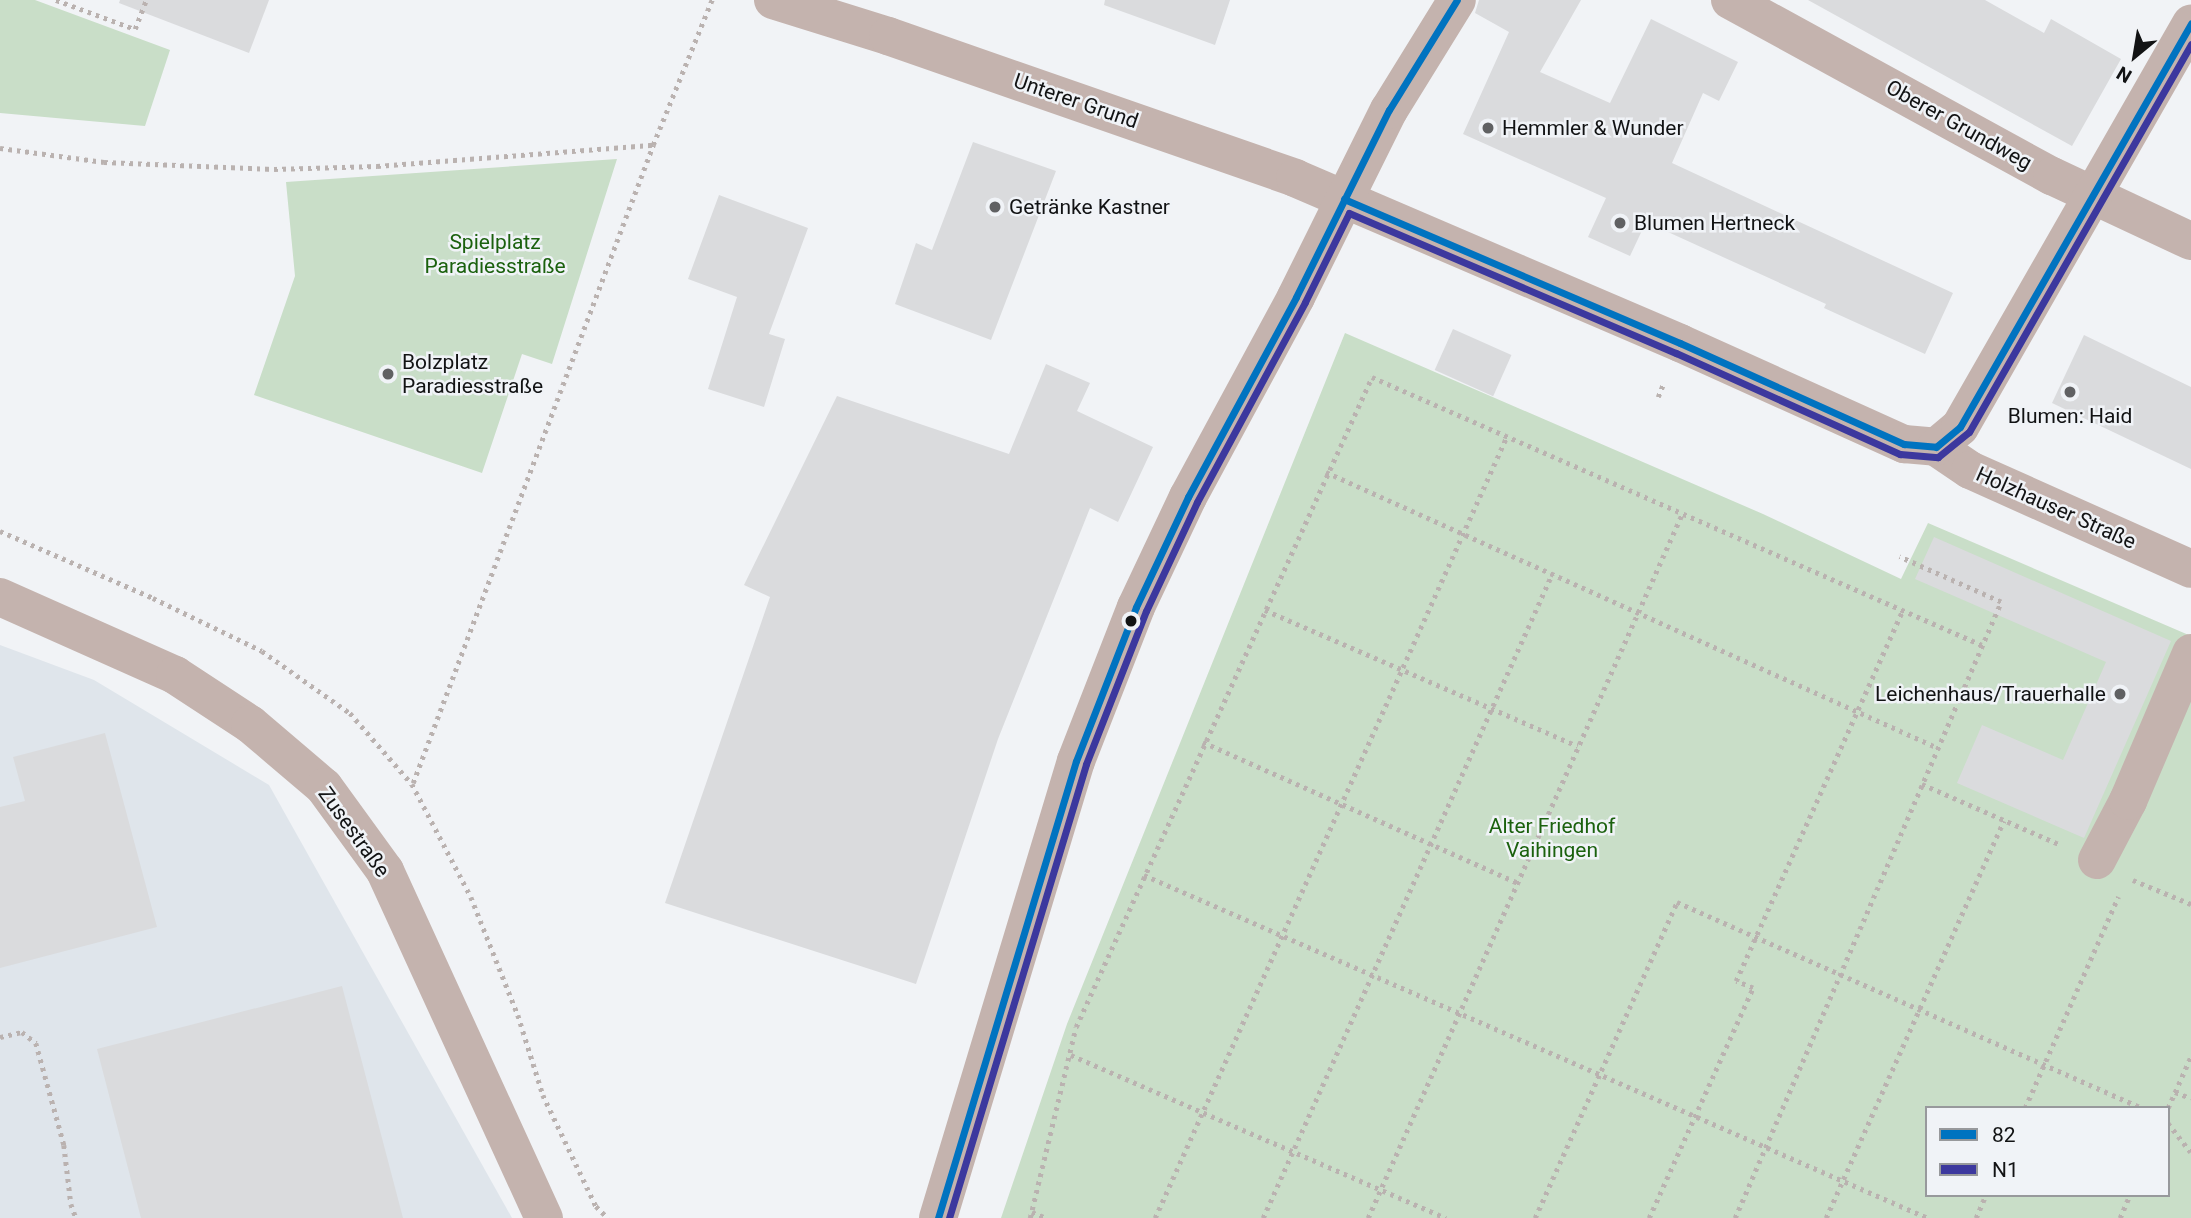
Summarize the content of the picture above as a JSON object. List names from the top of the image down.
{
  "streets": {
    "street": [
      "Unterer Grund",
      "Oberer Grundweg",
      "Holzhauser Straße",
      "Zusestraße"
    ]
  },
  "crossings": [
    ["Unterer Grund", "Holzhauser Straße"]
  ],
  "parks": ["Spielplatz Paradiesstraße", "Alter Friedhof Vaihingen"],
  "places": [
    "Hemmler & Wunder",
    "Getränke Kastner",
    "Blumen Hertneck",
    "Bolzplatz Paradiesstraße",
    "Blumen: Haid",
    "Leichenhaus/Trauerhalle"
  ],
  "lines": ["transit line 82", "transit line N1"],
  "legend": ["82", "N1"],
  "north": "bottom left"
}
